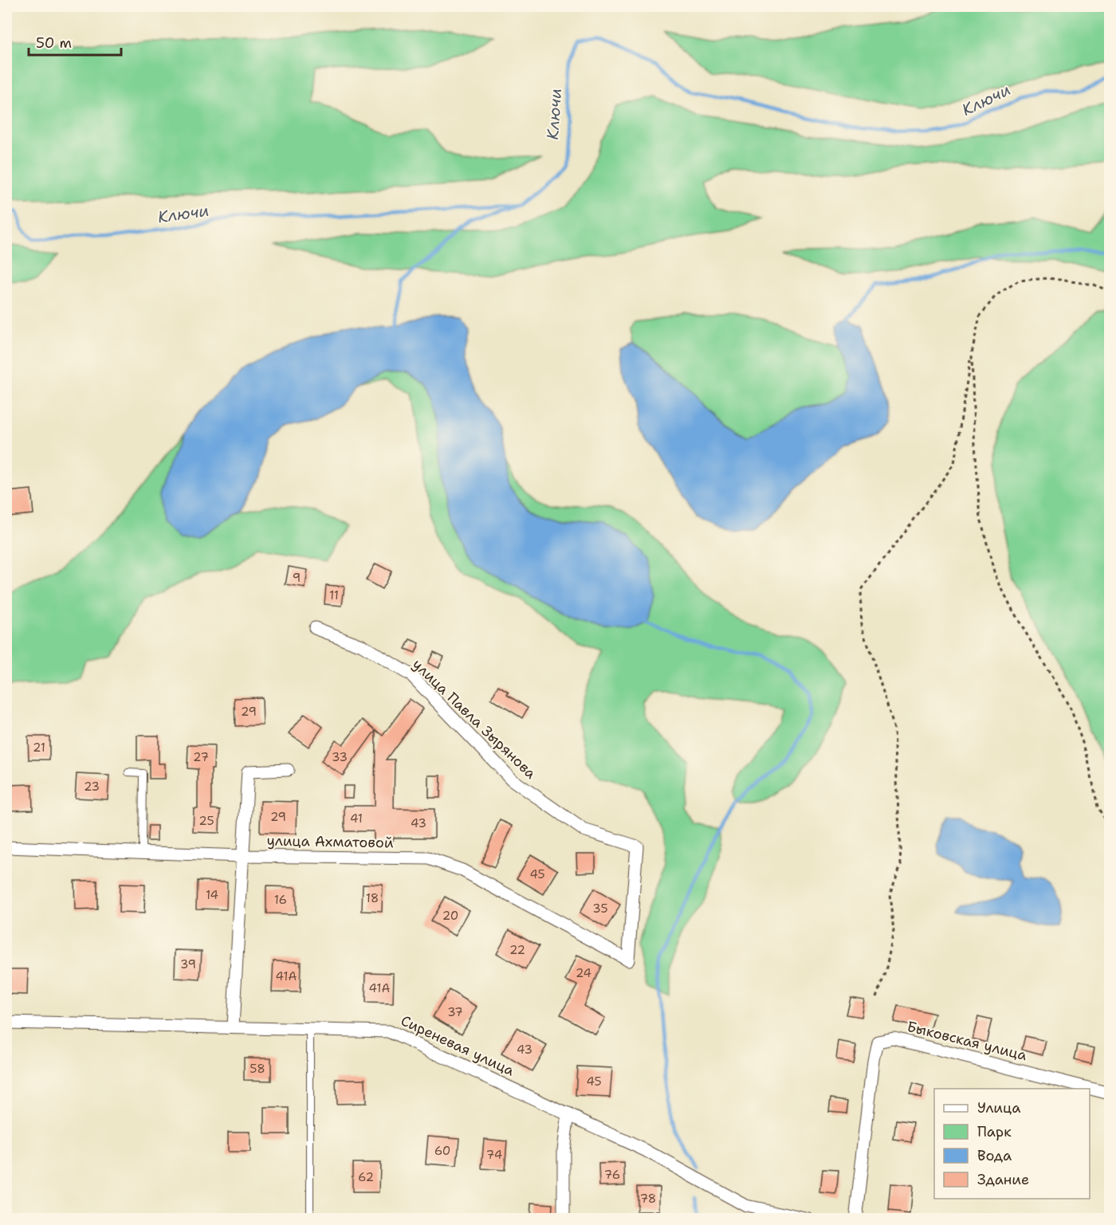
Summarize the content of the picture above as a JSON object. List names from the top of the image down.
{
  "streets": {
    "street": [
      "улица Павла Зырянова",
      "улица Ахматовой",
      "Быковская улица",
      "Сиреневая улица"
    ]
  },
  "crossings": [
    ["улица Павла Зырянова", "улица Ахматовой"]
  ],
  "water": ["Ключи"],
  "house_numbers": [
    "9",
    "11",
    "29",
    "21",
    "27",
    "33",
    "23",
    "29",
    "41",
    "25",
    "43",
    "45",
    "14",
    "18",
    "16",
    "35",
    "20",
    "22",
    "39",
    "24",
    "41А",
    "41А",
    "37",
    "43",
    "58",
    "45",
    "60",
    "74",
    "76",
    "62",
    "78"
  ],
  "legend": [
    "Улица",
    "Парк",
    "Вода",
    "Здание"
  ],
  "scale_bar": "50 m"
}
